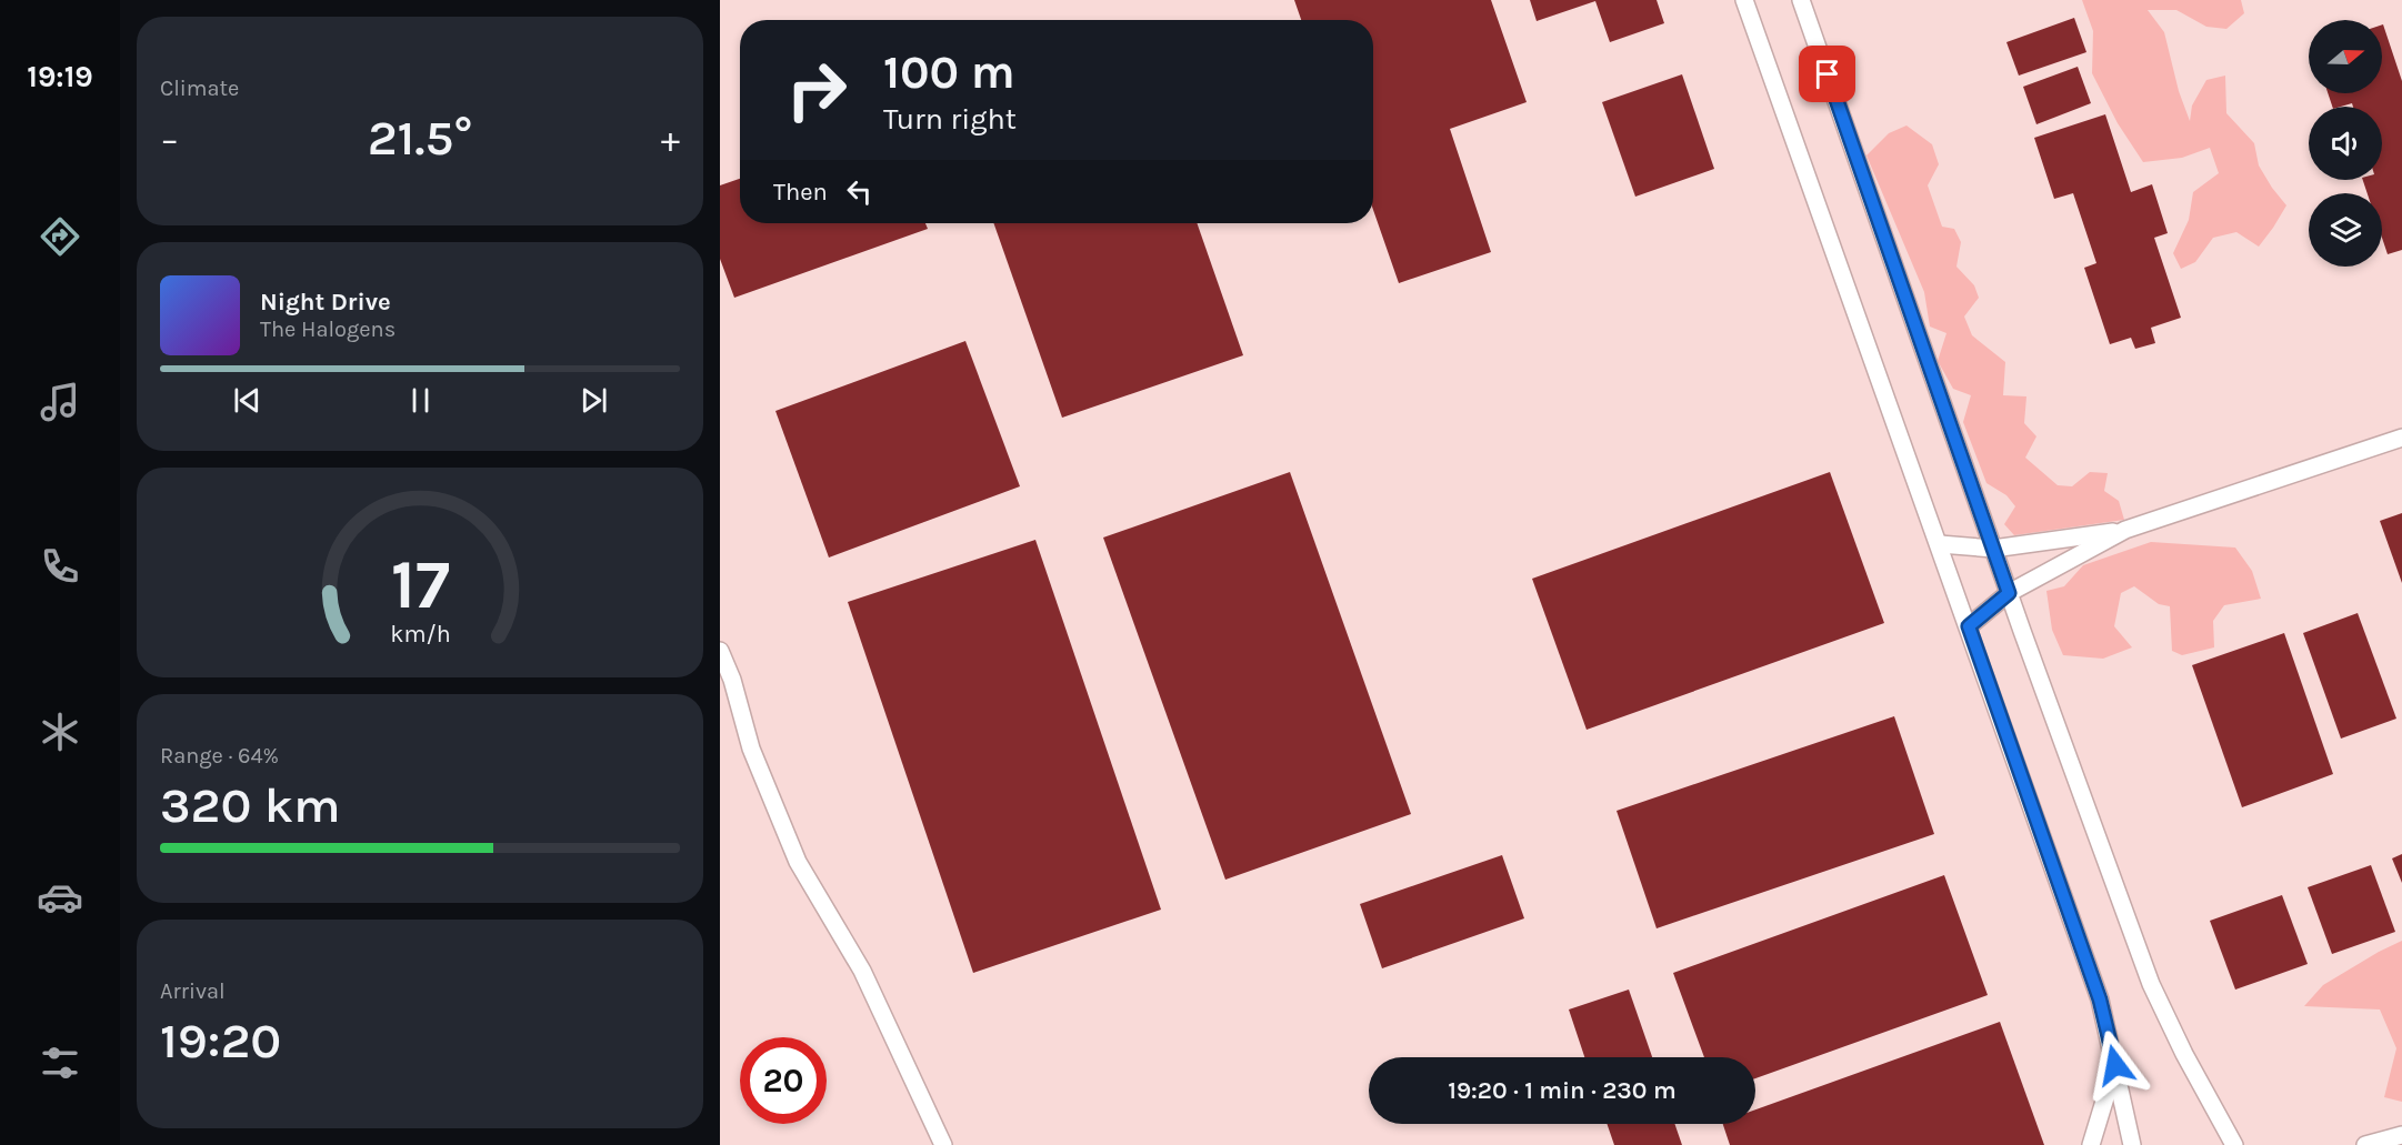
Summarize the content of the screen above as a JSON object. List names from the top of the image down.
{
  "north": "right",
  "page": {
    "tabs": "19:19",
    "tile": [
      "Climate",
      ["Range · 64%", "320 km"],
      ["Arrival", "19:20"]
    ],
    "turn": ["100 m", "Turn right"],
    "heat": ["−", "21.5°", "+"],
    "then": "Then",
    "song": ["Night Drive", "The Halogens"],
    "limit": "20",
    "trip": "19:20 · 1 min · 230 m",
    "gauge": ["17", "km/h"]
  }
}
